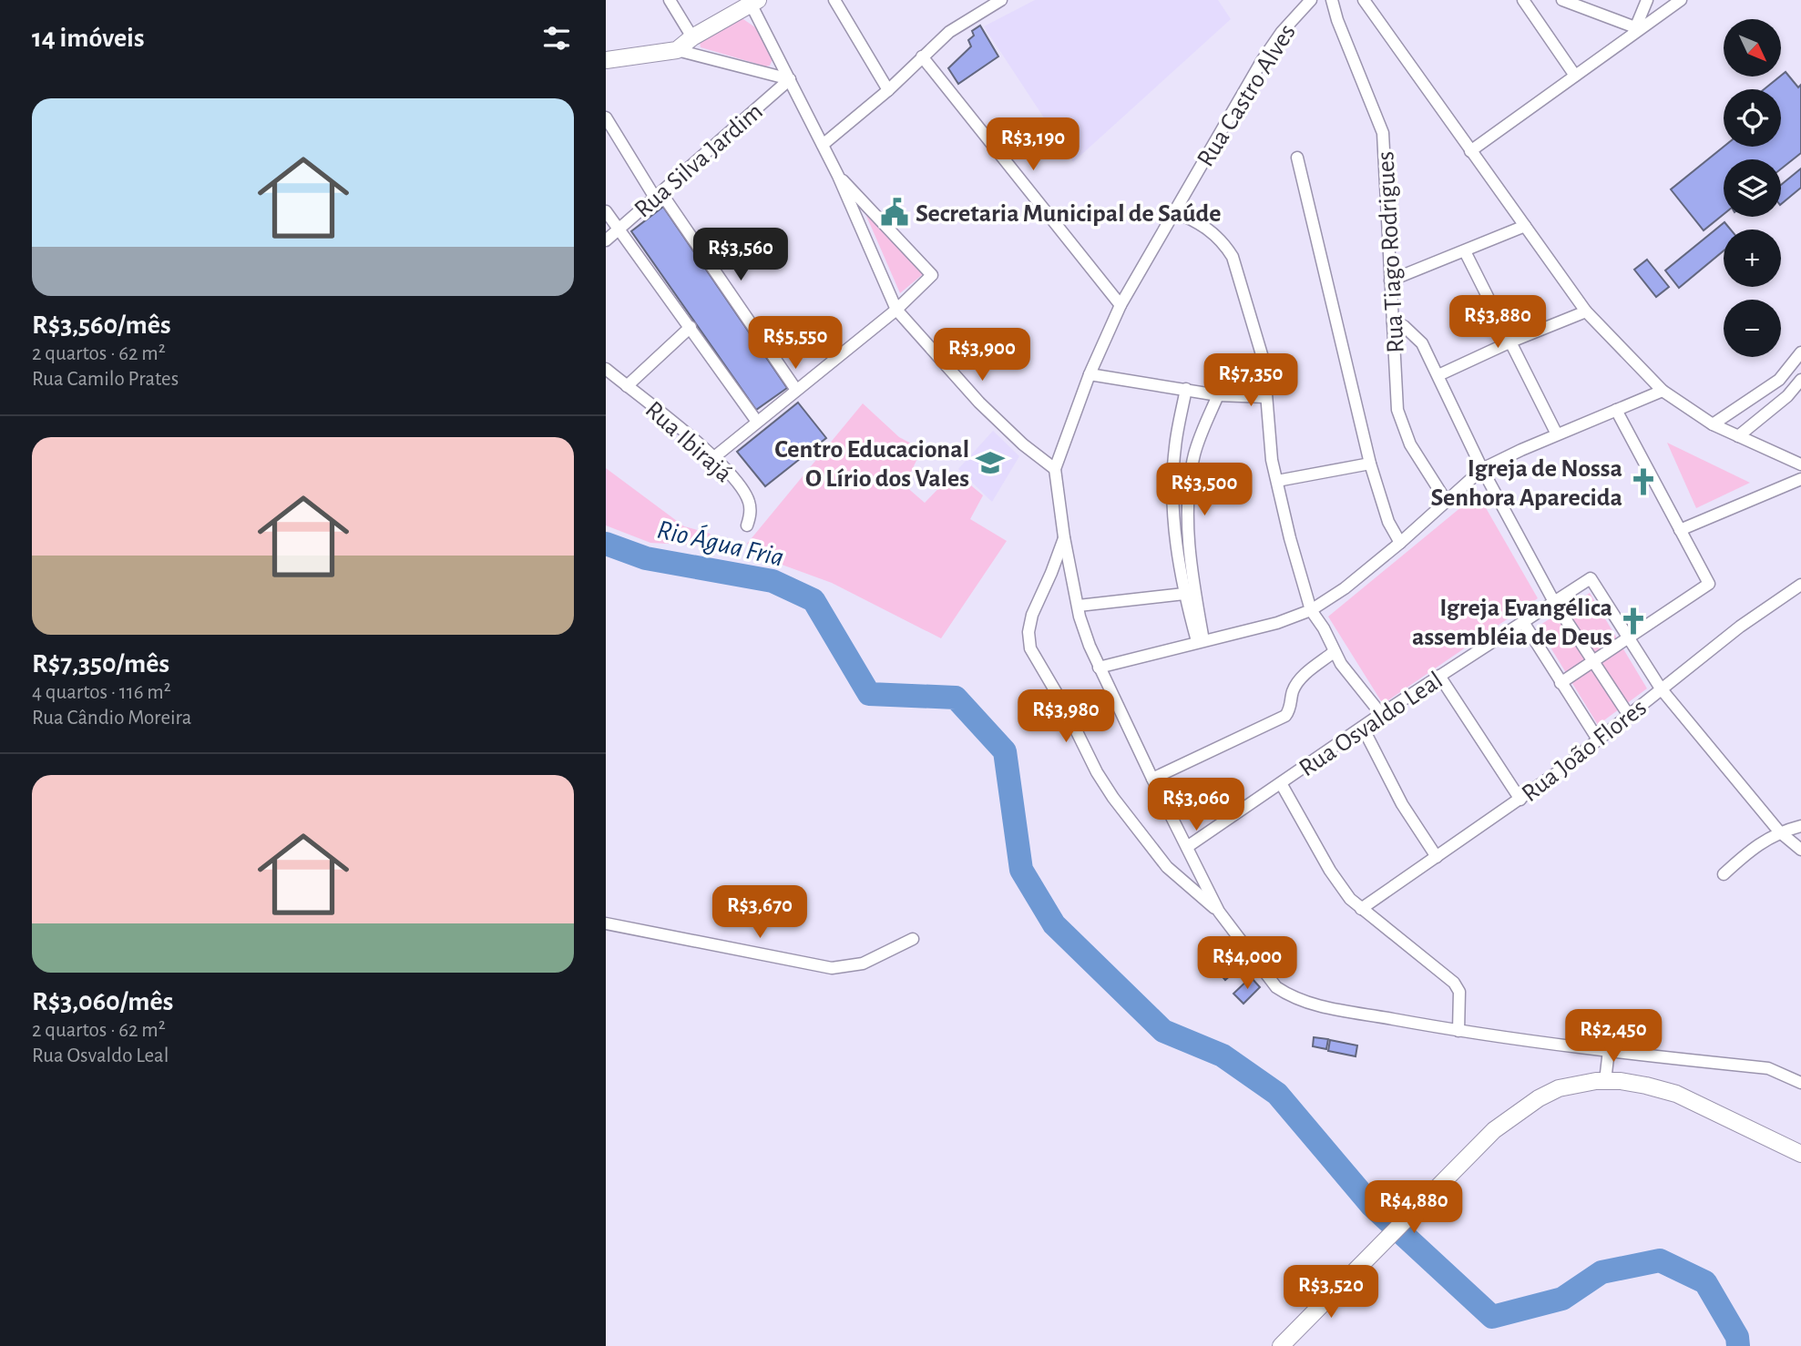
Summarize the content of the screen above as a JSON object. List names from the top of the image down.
{
  "streets": {
    "street": [
      "Rua Castro Alves",
      "Rua Silva Jardim",
      "Rua Tiago Rodrigues",
      "Rua Ibirajá",
      "Rua Osvaldo Leal",
      "Rua João Flores"
    ]
  },
  "water": ["Rio Água Fria"],
  "places": {
    "public building": ["Secretaria Municipal de Saúde"],
    "school or university": ["Centro Educacional O Lírio dos Vales"],
    "church": ["Igreja de Nossa Senhora Aparecida", "Igreja Evangélica assembléia de Deus"]
  },
  "north": "bottom right",
  "page": {
    "heading": "14 imóveis",
    "map_buttons": ["+", "−"],
    "list": [
      {
        "name": "R$3,560/mês",
        "note": "2 quartos · 62 m² · Rua Camilo Prates"
      },
      {
        "name": "R$7,350/mês",
        "note": "4 quartos · 116 m² · Rua Cândio Moreira"
      },
      {
        "name": "R$3,060/mês",
        "note": "2 quartos · 62 m² · Rua Osvaldo Leal"
      }
    ],
    "price": [
      "R$3,190",
      "R$3,560",
      "R$3,880",
      "R$5,550",
      "R$3,900",
      "R$7,350",
      "R$3,500",
      "R$3,980",
      "R$3,060",
      "R$3,670",
      "R$4,000",
      "R$2,450",
      "R$4,880",
      "R$3,520"
    ]
  }
}
